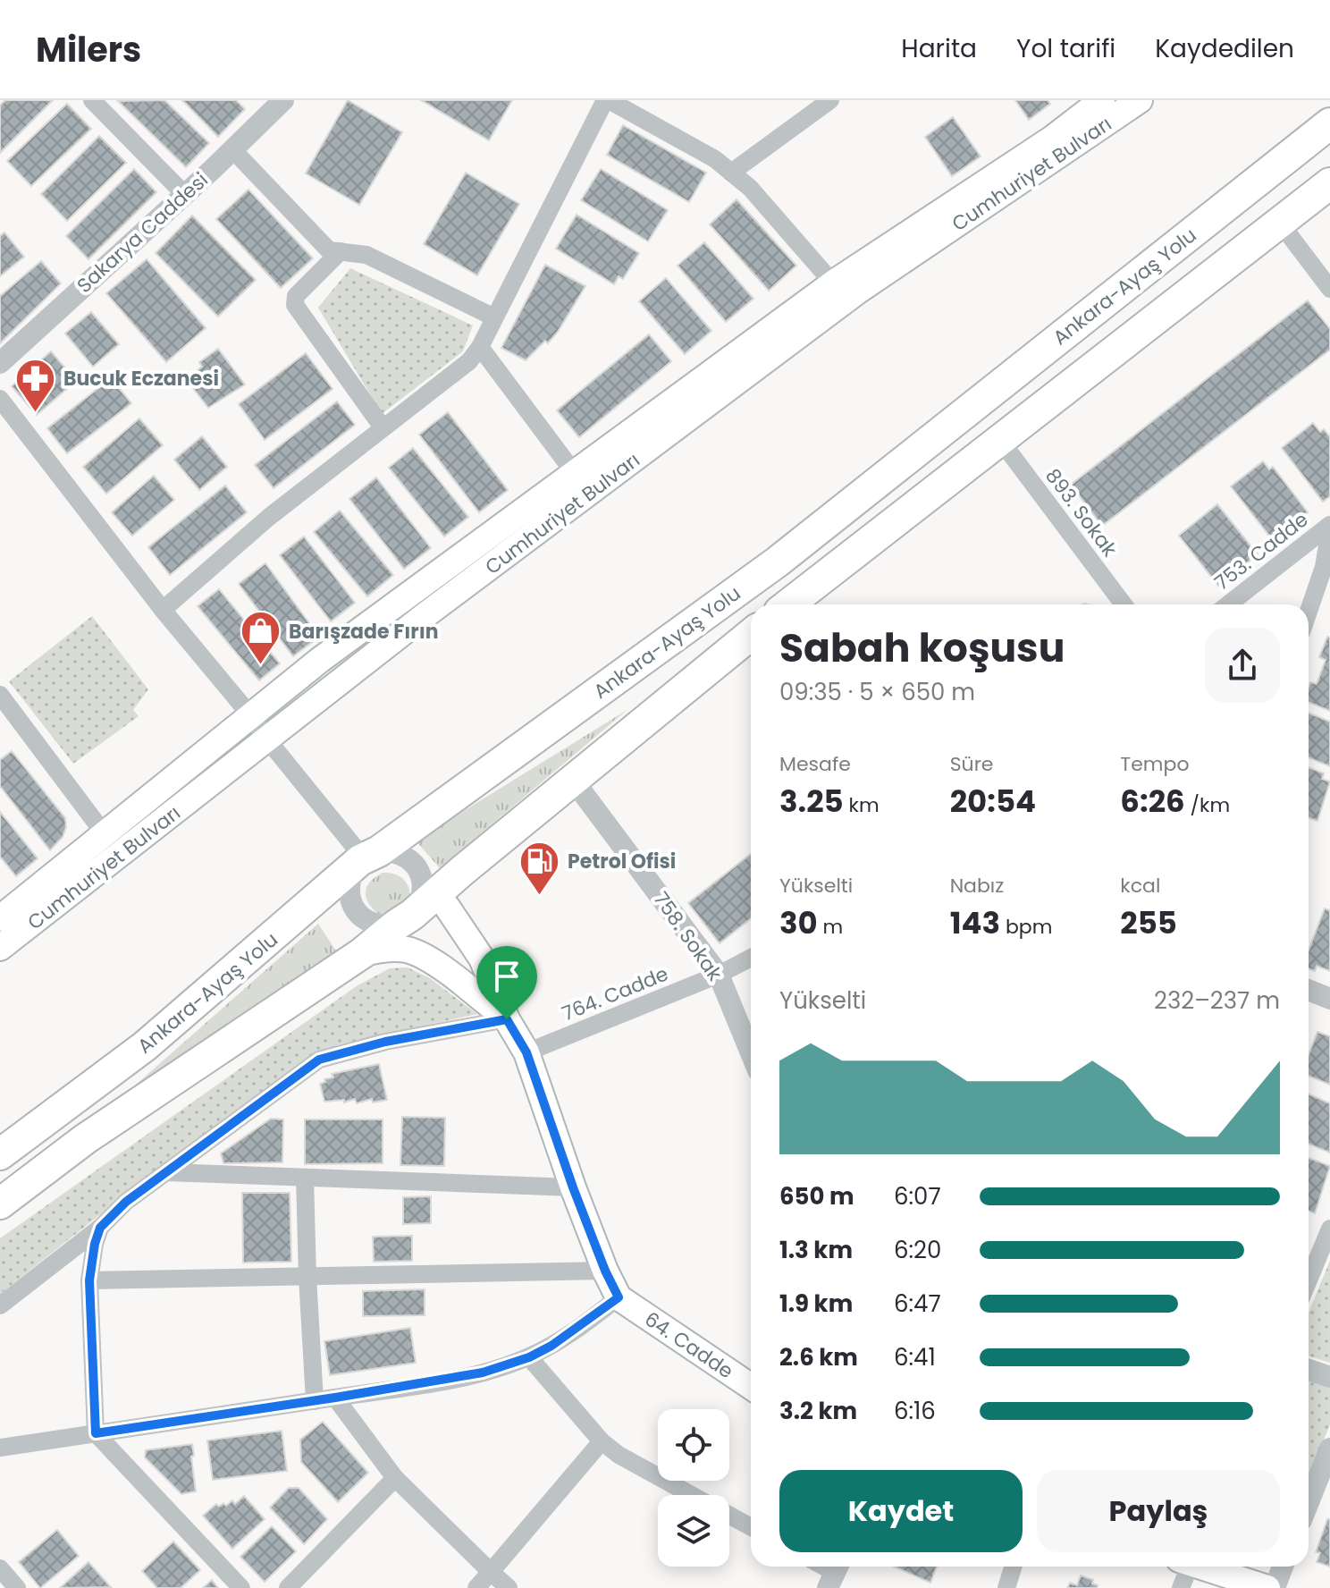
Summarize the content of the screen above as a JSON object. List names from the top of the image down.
{
  "streets": {
    "highway": ["Ankara-Ayaş Yolu"],
    "main road": ["Cumhuriyet Bulvarı", "64. Cadde"],
    "street": [
      "Sakarya Caddesi",
      "893. Sokak",
      "753. Cadde",
      "758. Sokak",
      "764. Cadde"
    ]
  },
  "crossings": [
    ["Ankara-Ayaş Yolu", "64. Cadde"],
    ["758. Sokak", "764. Cadde"],
    ["764. Cadde", "64. Cadde"]
  ],
  "places": {
    "pharmacy": ["Bucuk Eczanesi"],
    "shop": ["Barışzade Fırın"],
    "fuel station": ["Petrol Ofisi"]
  },
  "page": {
    "header": "Milers",
    "nav": ["Harita", "Yol tarifi", "Kaydedilen"],
    "heading": ["Sabah koşusu", "09:35 · 5 × 650 m"],
    "stats": [
      ["Mesafe", "3.25 km"],
      ["Süre", "20:54"],
      ["Tempo", "6:26 /km"],
      ["Yükselti", "30 m"],
      ["Nabız", "143 bpm"],
      ["kcal", "255"]
    ],
    "chart": ["Yükselti", "232–237 m"],
    "list": [
      {
        "name": "650 m",
        "note": "6:07"
      },
      {
        "name": "1.3 km",
        "note": "6:20"
      },
      {
        "name": "1.9 km",
        "note": "6:47"
      },
      {
        "name": "2.6 km",
        "note": "6:41"
      },
      {
        "name": "3.2 km",
        "note": "6:16"
      }
    ],
    "buttons": ["Kaydet", "Paylaş"]
  }
}
